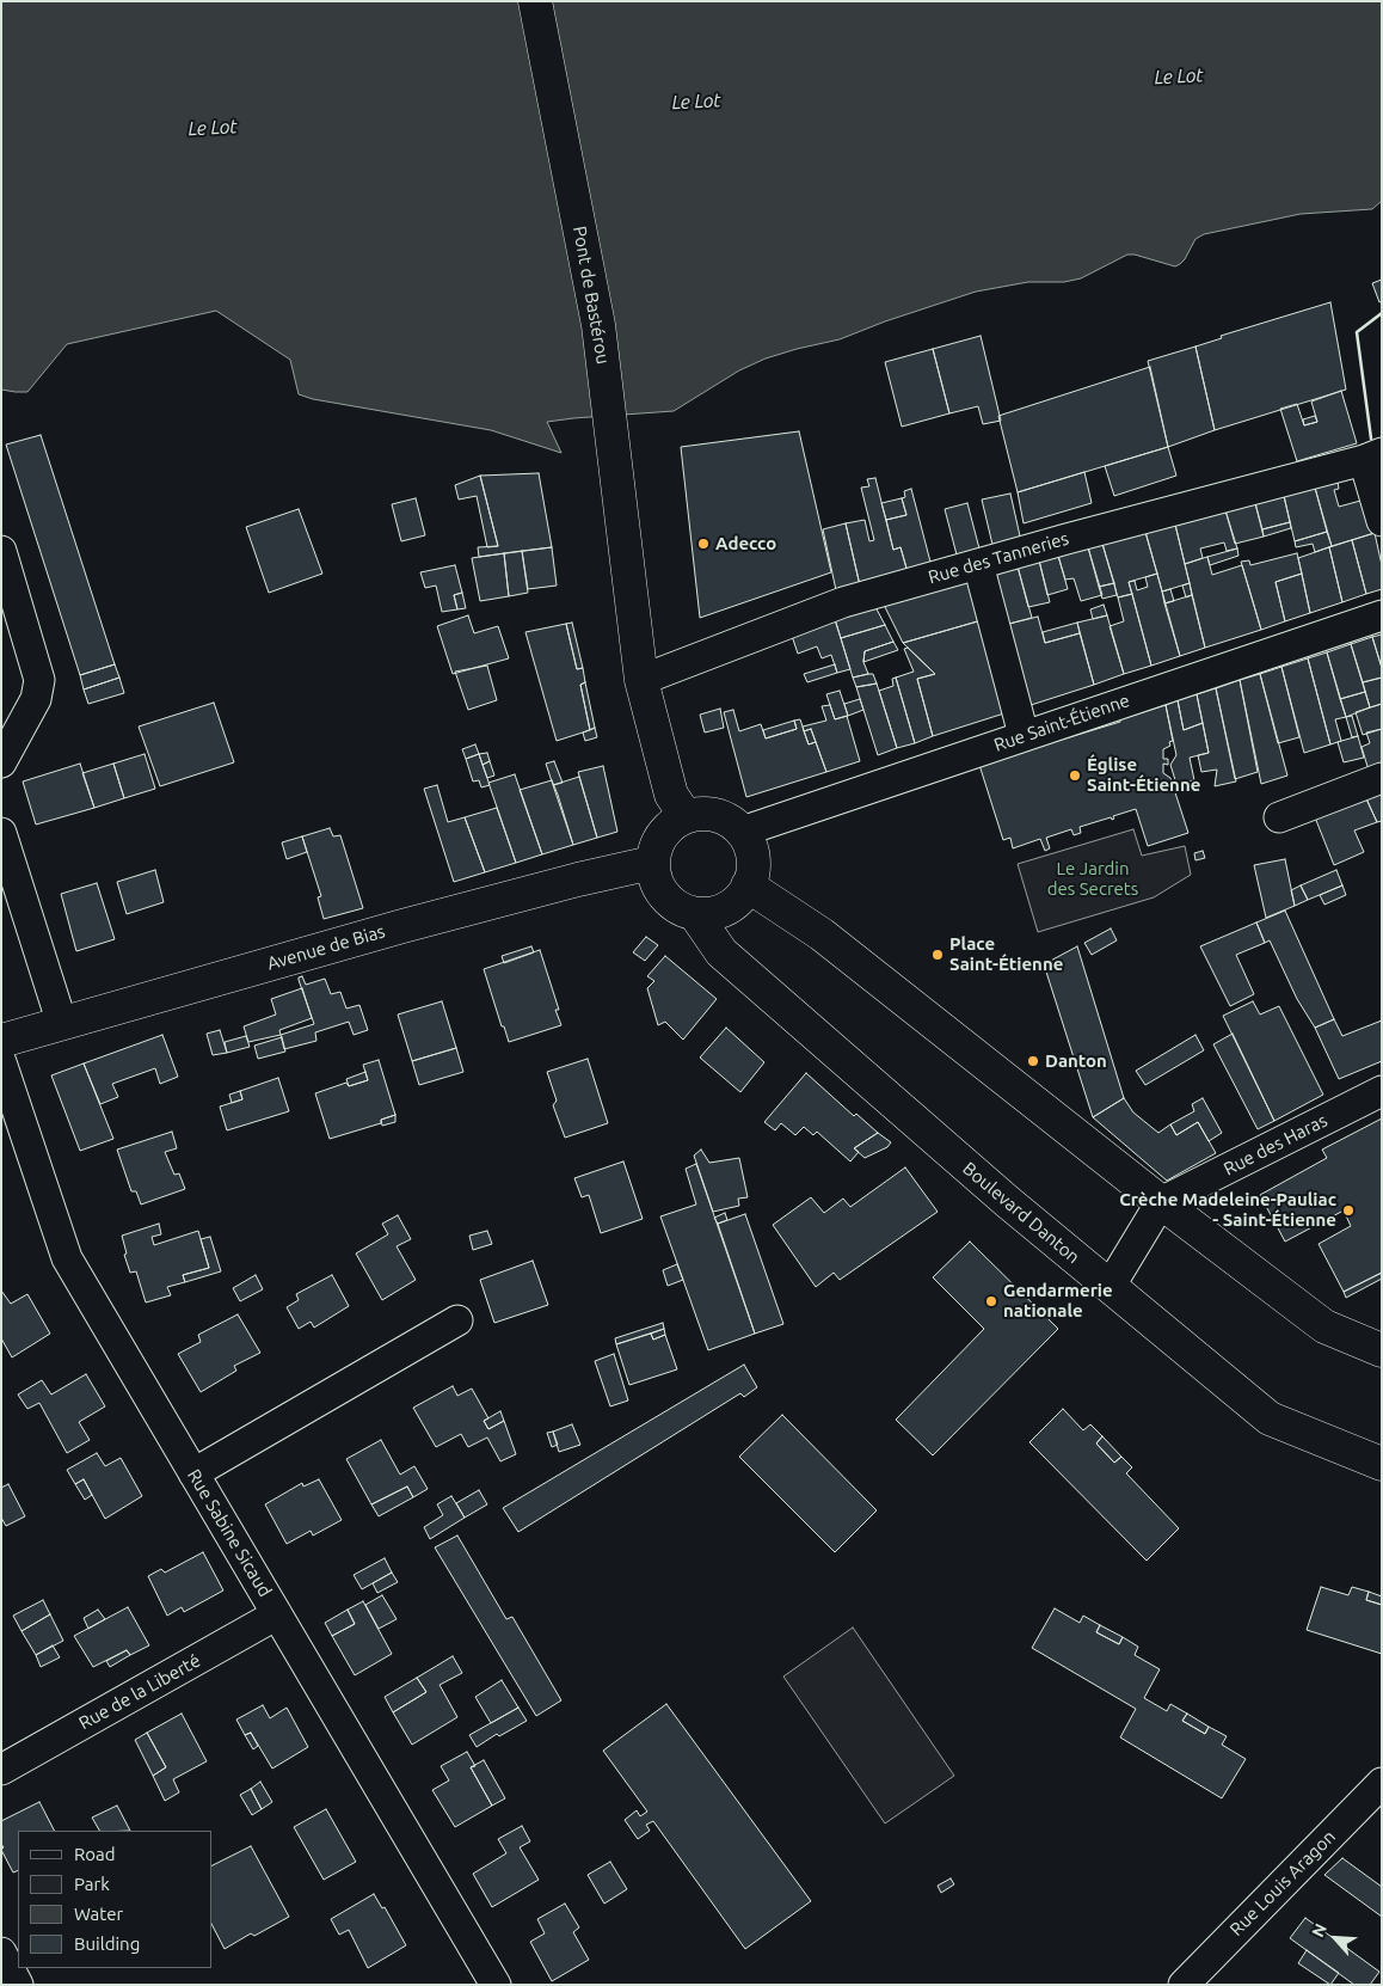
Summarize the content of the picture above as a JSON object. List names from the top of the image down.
{
  "streets": {
    "main road": ["Pont de Bastérou", "Avenue de Bias", "Boulevard Danton"],
    "street": [
      "Rue des Tanneries",
      "Rue Saint-Étienne",
      "Rue des Haras",
      "Rue Sabine Sicaud",
      "Rue de la Liberté",
      "Rue Louis Aragon"
    ]
  },
  "crossings": [
    ["Pont de Bastérou", "Rue des Tanneries"],
    ["Pont de Bastérou", "Rue Saint-Étienne"],
    ["Pont de Bastérou", "Avenue de Bias"],
    ["Pont de Bastérou", "Boulevard Danton"],
    ["Rue Saint-Étienne", "Avenue de Bias"],
    ["Rue Saint-Étienne", "Boulevard Danton"],
    ["Avenue de Bias", "Boulevard Danton"],
    ["Rue Sabine Sicaud", "Rue de la Liberté"]
  ],
  "water": ["Le Lot"],
  "parks": ["Le Jardin des Secrets"],
  "places": [
    "Adecco",
    "Église Saint-Étienne",
    "Place Saint-Étienne",
    "Danton",
    "Crèche Madeleine-Pauliac - Saint-Étienne",
    "Gendarmerie nationale"
  ],
  "legend": [
    "Road",
    "Park",
    "Water",
    "Building"
  ],
  "north": "top left"
}
